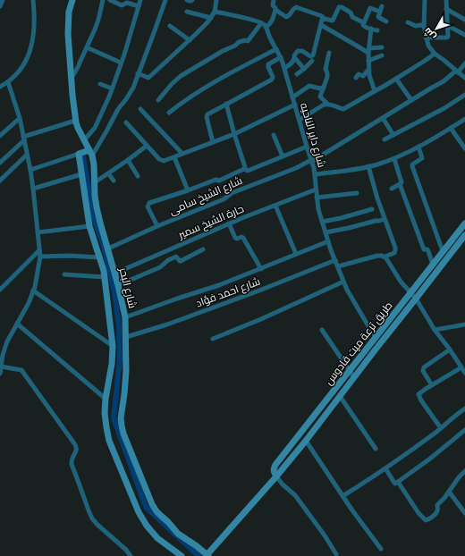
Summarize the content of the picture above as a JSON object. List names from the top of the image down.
{
  "streets": {
    "street": [
      "شارع داير الناحيه",
      "شارع الشيخ سامى",
      "حارة الشيخ سمير",
      "شارع البحر",
      "شارع احمد فؤاد",
      "طريق ترعة ميت قادوس"
    ]
  },
  "crossings": [
    ["شارع داير الناحيه", "شارع الشيخ سامى"],
    ["شارع داير الناحيه", "حارة الشيخ سمير"],
    ["شارع داير الناحيه", "شارع احمد فؤاد"],
    ["شارع داير الناحيه", "طريق ترعة ميت قادوس"],
    ["شارع الشيخ سامى", "شارع البحر"],
    ["حارة الشيخ سمير", "شارع البحر"],
    ["شارع البحر", "شارع احمد فؤاد"],
    ["شارع البحر", "طريق ترعة ميت قادوس"]
  ],
  "north": "bottom left"
}
